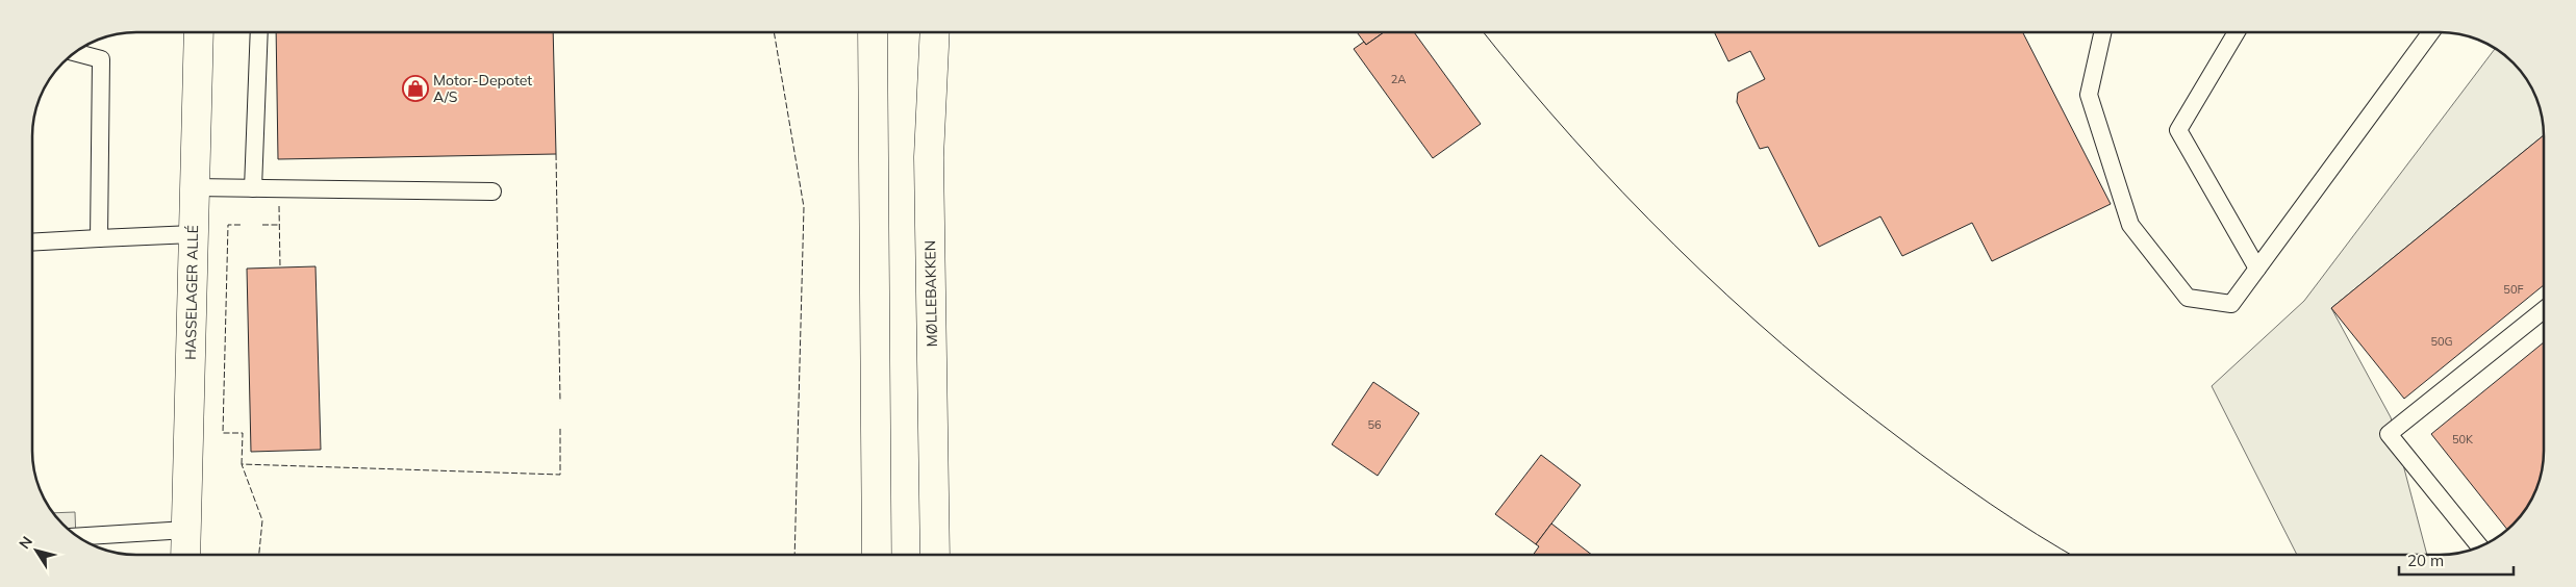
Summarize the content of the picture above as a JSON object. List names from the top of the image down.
{
  "streets": {
    "main road": ["HASSELAGER ALLÉ", "MØLLEBAKKEN"]
  },
  "places": {
    "shop": ["Motor-Depotet A/S"]
  },
  "house_numbers": [
    "2A",
    "50F",
    "50G",
    "56",
    "50K"
  ],
  "scale_bar": "20 m",
  "north": "top left"
}
